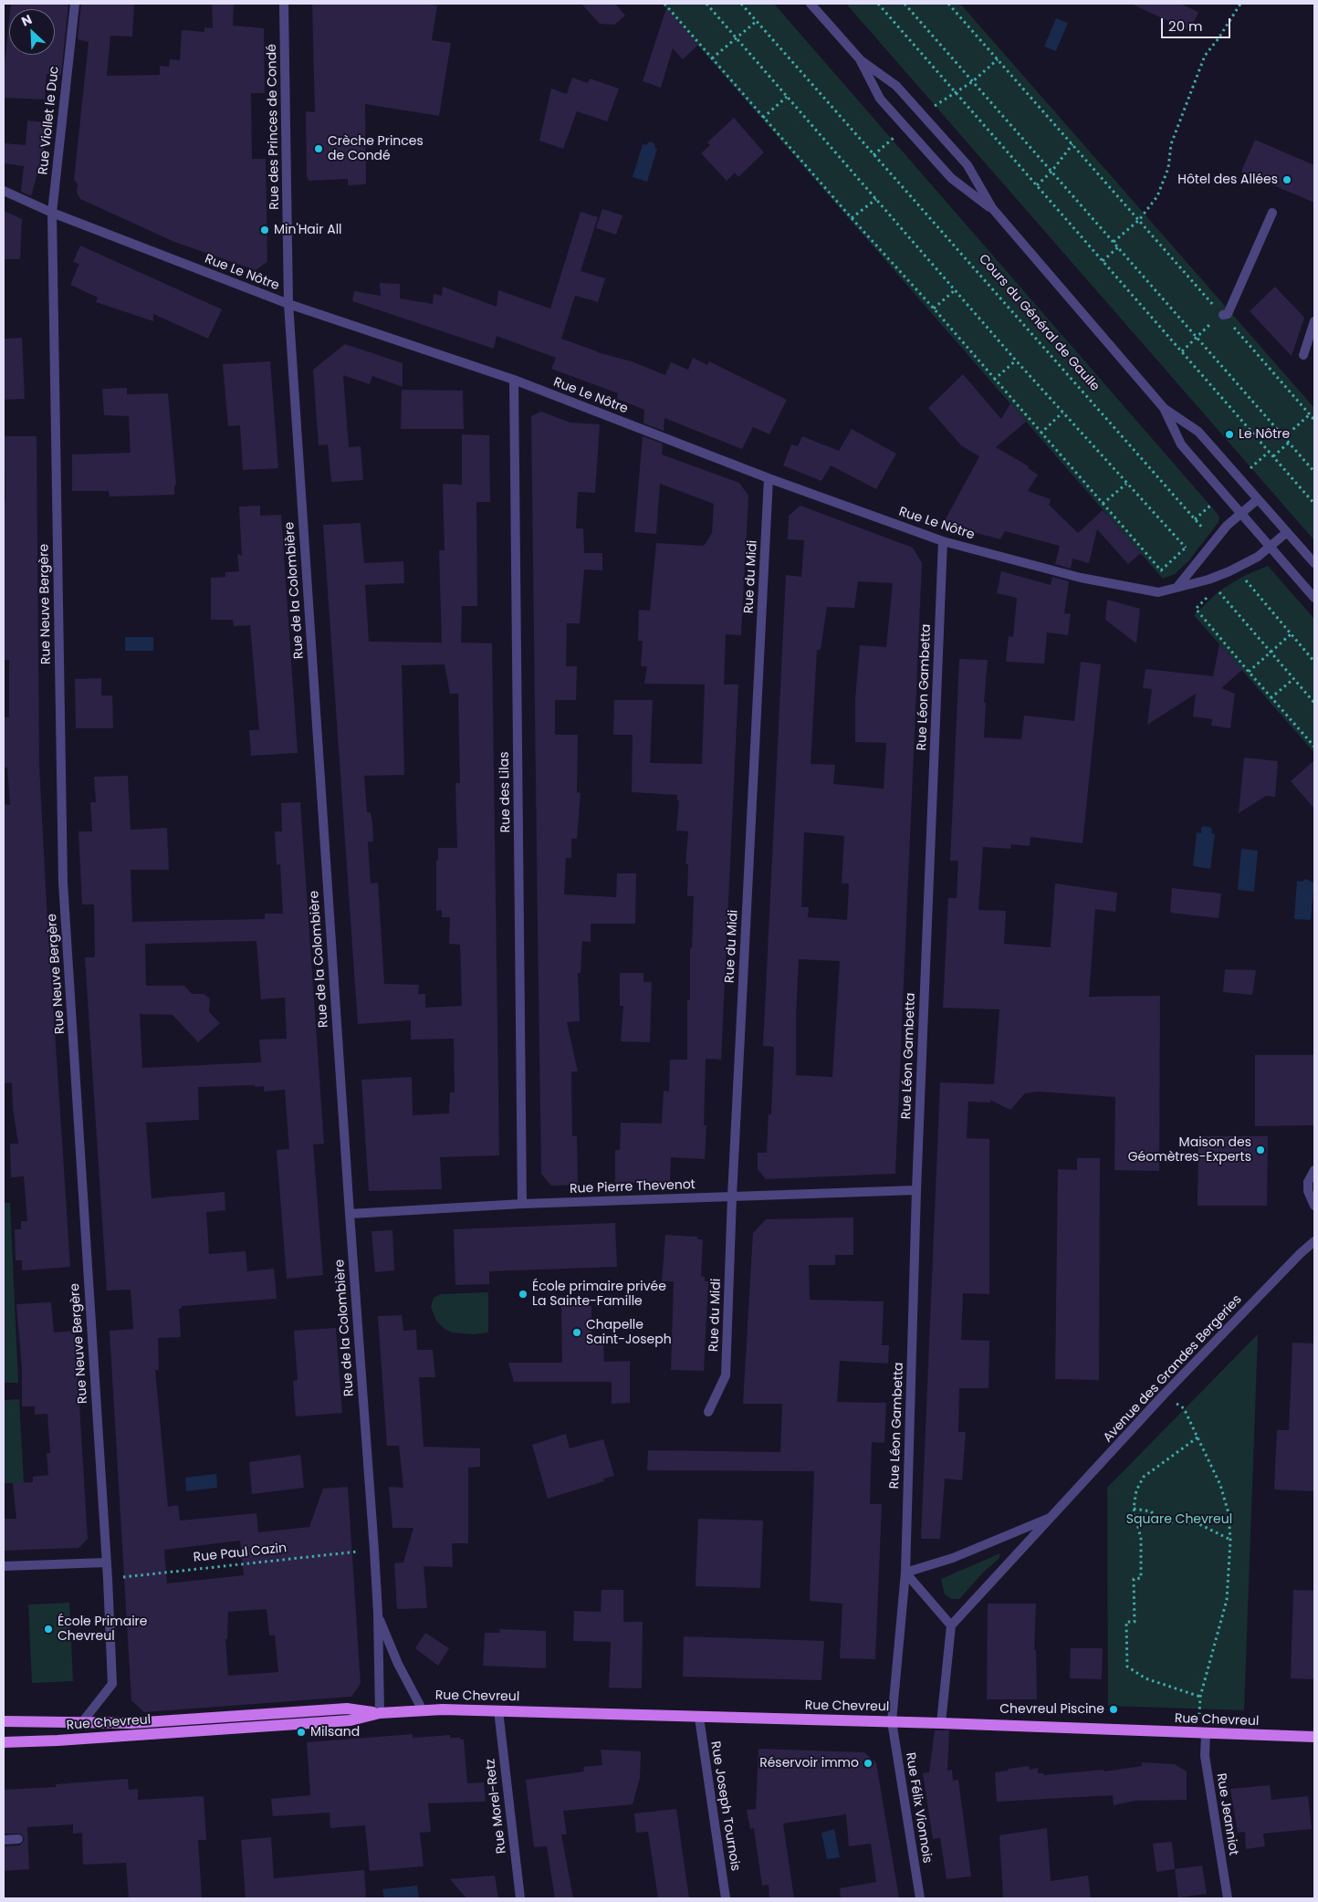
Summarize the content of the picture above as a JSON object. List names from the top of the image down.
{
  "streets": {
    "main road": ["Rue Chevreul"],
    "street": [
      "Rue Viollet le Duc",
      "Rue des Princes de Condé",
      "Rue Le Nôtre",
      "Rue du Midi",
      "Rue de la Colombière",
      "Rue Neuve Bergère",
      "Rue Léon Gambetta",
      "Rue des Lilas",
      "Rue Pierre Thevenot",
      "Avenue des Grandes Bergeries",
      "Rue Morel-Retz",
      "Rue Joseph Tournois",
      "Rue Félix Vionnois",
      "Rue Jeanniot"
    ],
    "path": ["Cours du Général de Gaulle", "Rue Paul Cazin"]
  },
  "crossings": [
    ["Rue Viollet le Duc", "Rue Le Nôtre"],
    ["Rue Viollet le Duc", "Rue Neuve Bergère"],
    ["Rue des Princes de Condé", "Rue Le Nôtre"],
    ["Rue des Princes de Condé", "Rue de la Colombière"],
    ["Rue Le Nôtre", "Rue du Midi"],
    ["Rue Le Nôtre", "Rue de la Colombière"],
    ["Rue Le Nôtre", "Rue Neuve Bergère"],
    ["Rue Le Nôtre", "Rue Léon Gambetta"],
    ["Rue Le Nôtre", "Rue des Lilas"],
    ["Rue du Midi", "Rue Pierre Thevenot"],
    ["Rue de la Colombière", "Rue Pierre Thevenot"],
    ["Rue de la Colombière", "Rue Paul Cazin"],
    ["Rue de la Colombière", "Rue Chevreul"],
    ["Rue Neuve Bergère", "Rue Paul Cazin"],
    ["Rue Neuve Bergère", "Rue Chevreul"],
    ["Rue Léon Gambetta", "Rue Pierre Thevenot"],
    ["Rue Léon Gambetta", "Avenue des Grandes Bergeries"],
    ["Rue Léon Gambetta", "Rue Chevreul"],
    ["Rue Léon Gambetta", "Rue Félix Vionnois"],
    ["Rue des Lilas", "Rue Pierre Thevenot"],
    ["Rue Chevreul", "Rue Morel-Retz"],
    ["Rue Chevreul", "Rue Joseph Tournois"],
    ["Rue Chevreul", "Rue Félix Vionnois"],
    ["Rue Chevreul", "Rue Jeanniot"]
  ],
  "parks": ["Square Chevreul"],
  "places": [
    "Crèche Princes de Condé",
    "Hôtel des Allées",
    "Min'Hair All",
    "Le Nôtre",
    "Maison des Géomètres-Experts",
    "École primaire privée La Sainte-Famille",
    "Chapelle Saint-Joseph",
    "École Primaire Chevreul",
    "Chevreul Piscine",
    "Milsand",
    "Réservoir immo"
  ],
  "scale_bar": "20 m",
  "north": "top left"
}
